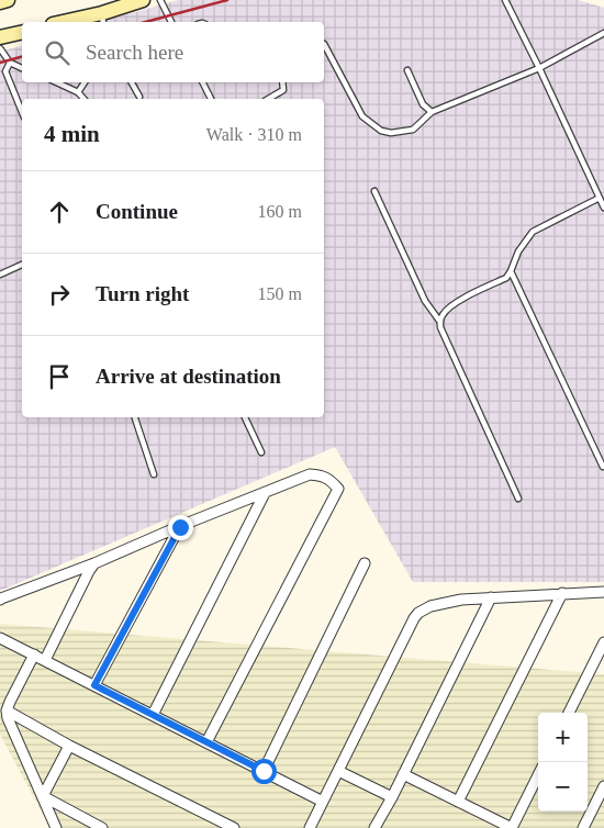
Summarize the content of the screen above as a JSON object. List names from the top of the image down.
{
  "page": {
    "search": "Search here",
    "heading": ["4 min", "Walk · 310 m"],
    "list": [
      ["Continue", "160 m"],
      ["Turn right", "150 m"],
      "Arrive at destination"
    ],
    "map_buttons": ["+", "−"]
  }
}
